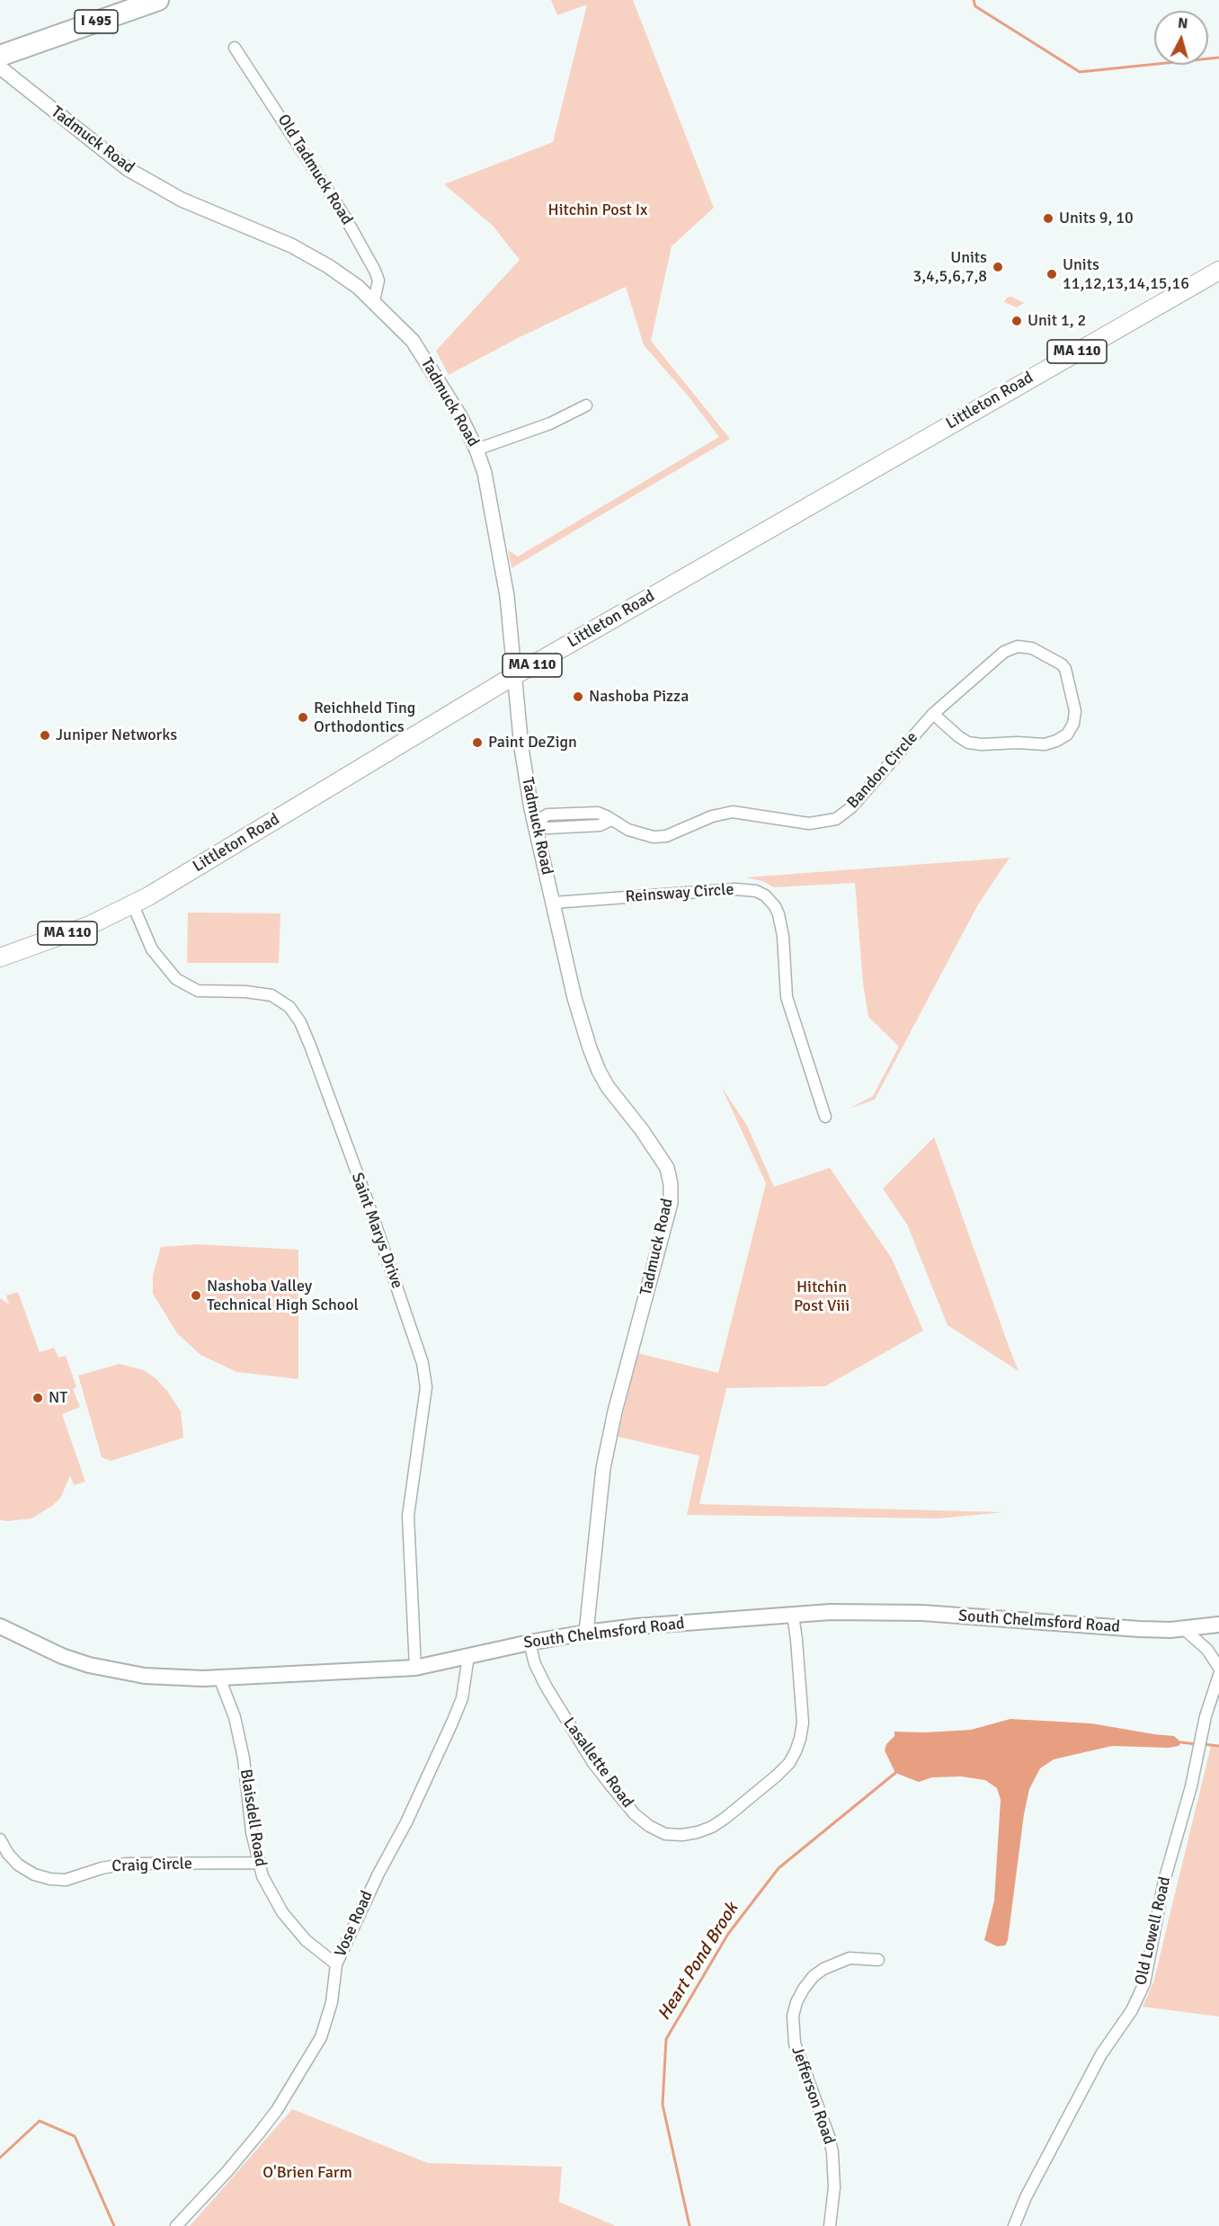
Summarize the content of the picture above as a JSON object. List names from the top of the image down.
{
  "streets": {
    "highway": ["I 495"],
    "main road": ["MA 110", "Littleton Road", "South Chelmsford Road"],
    "street": [
      "Tadmuck Road",
      "Old Tadmuck Road",
      "Bandon Circle",
      "Reinsway Circle",
      "Saint Marys Drive",
      "Lasallette Road",
      "Blaisdell Road",
      "Craig Circle",
      "Vose Road",
      "Old Lowell Road",
      "Jefferson Road"
    ]
  },
  "crossings": [
    ["Tadmuck Road", "Old Tadmuck Road"],
    ["Tadmuck Road", "Littleton Road"],
    ["Tadmuck Road", "Bandon Circle"],
    ["Tadmuck Road", "Reinsway Circle"],
    ["Tadmuck Road", "South Chelmsford Road"],
    ["Littleton Road", "Saint Marys Drive"],
    ["Saint Marys Drive", "South Chelmsford Road"],
    ["South Chelmsford Road", "Lasallette Road"],
    ["South Chelmsford Road", "Blaisdell Road"],
    ["South Chelmsford Road", "Vose Road"],
    ["Blaisdell Road", "Craig Circle"],
    ["Blaisdell Road", "Vose Road"]
  ],
  "water": ["Heart Pond Brook"],
  "parks": ["Hitchin Post Ix", "Hitchin Post Viii", "O'Brien Farm"],
  "places": [
    "Units 9, 10",
    "Units 3,4,5,6,7,8",
    "Units 11,12,13,14,15,16",
    "Unit 1, 2",
    "Nashoba Pizza",
    "Reichheld Ting Orthodontics",
    "Juniper Networks",
    "Paint DeZign",
    "Nashoba Valley Technical High School",
    "NT"
  ],
  "north": "top"
}
